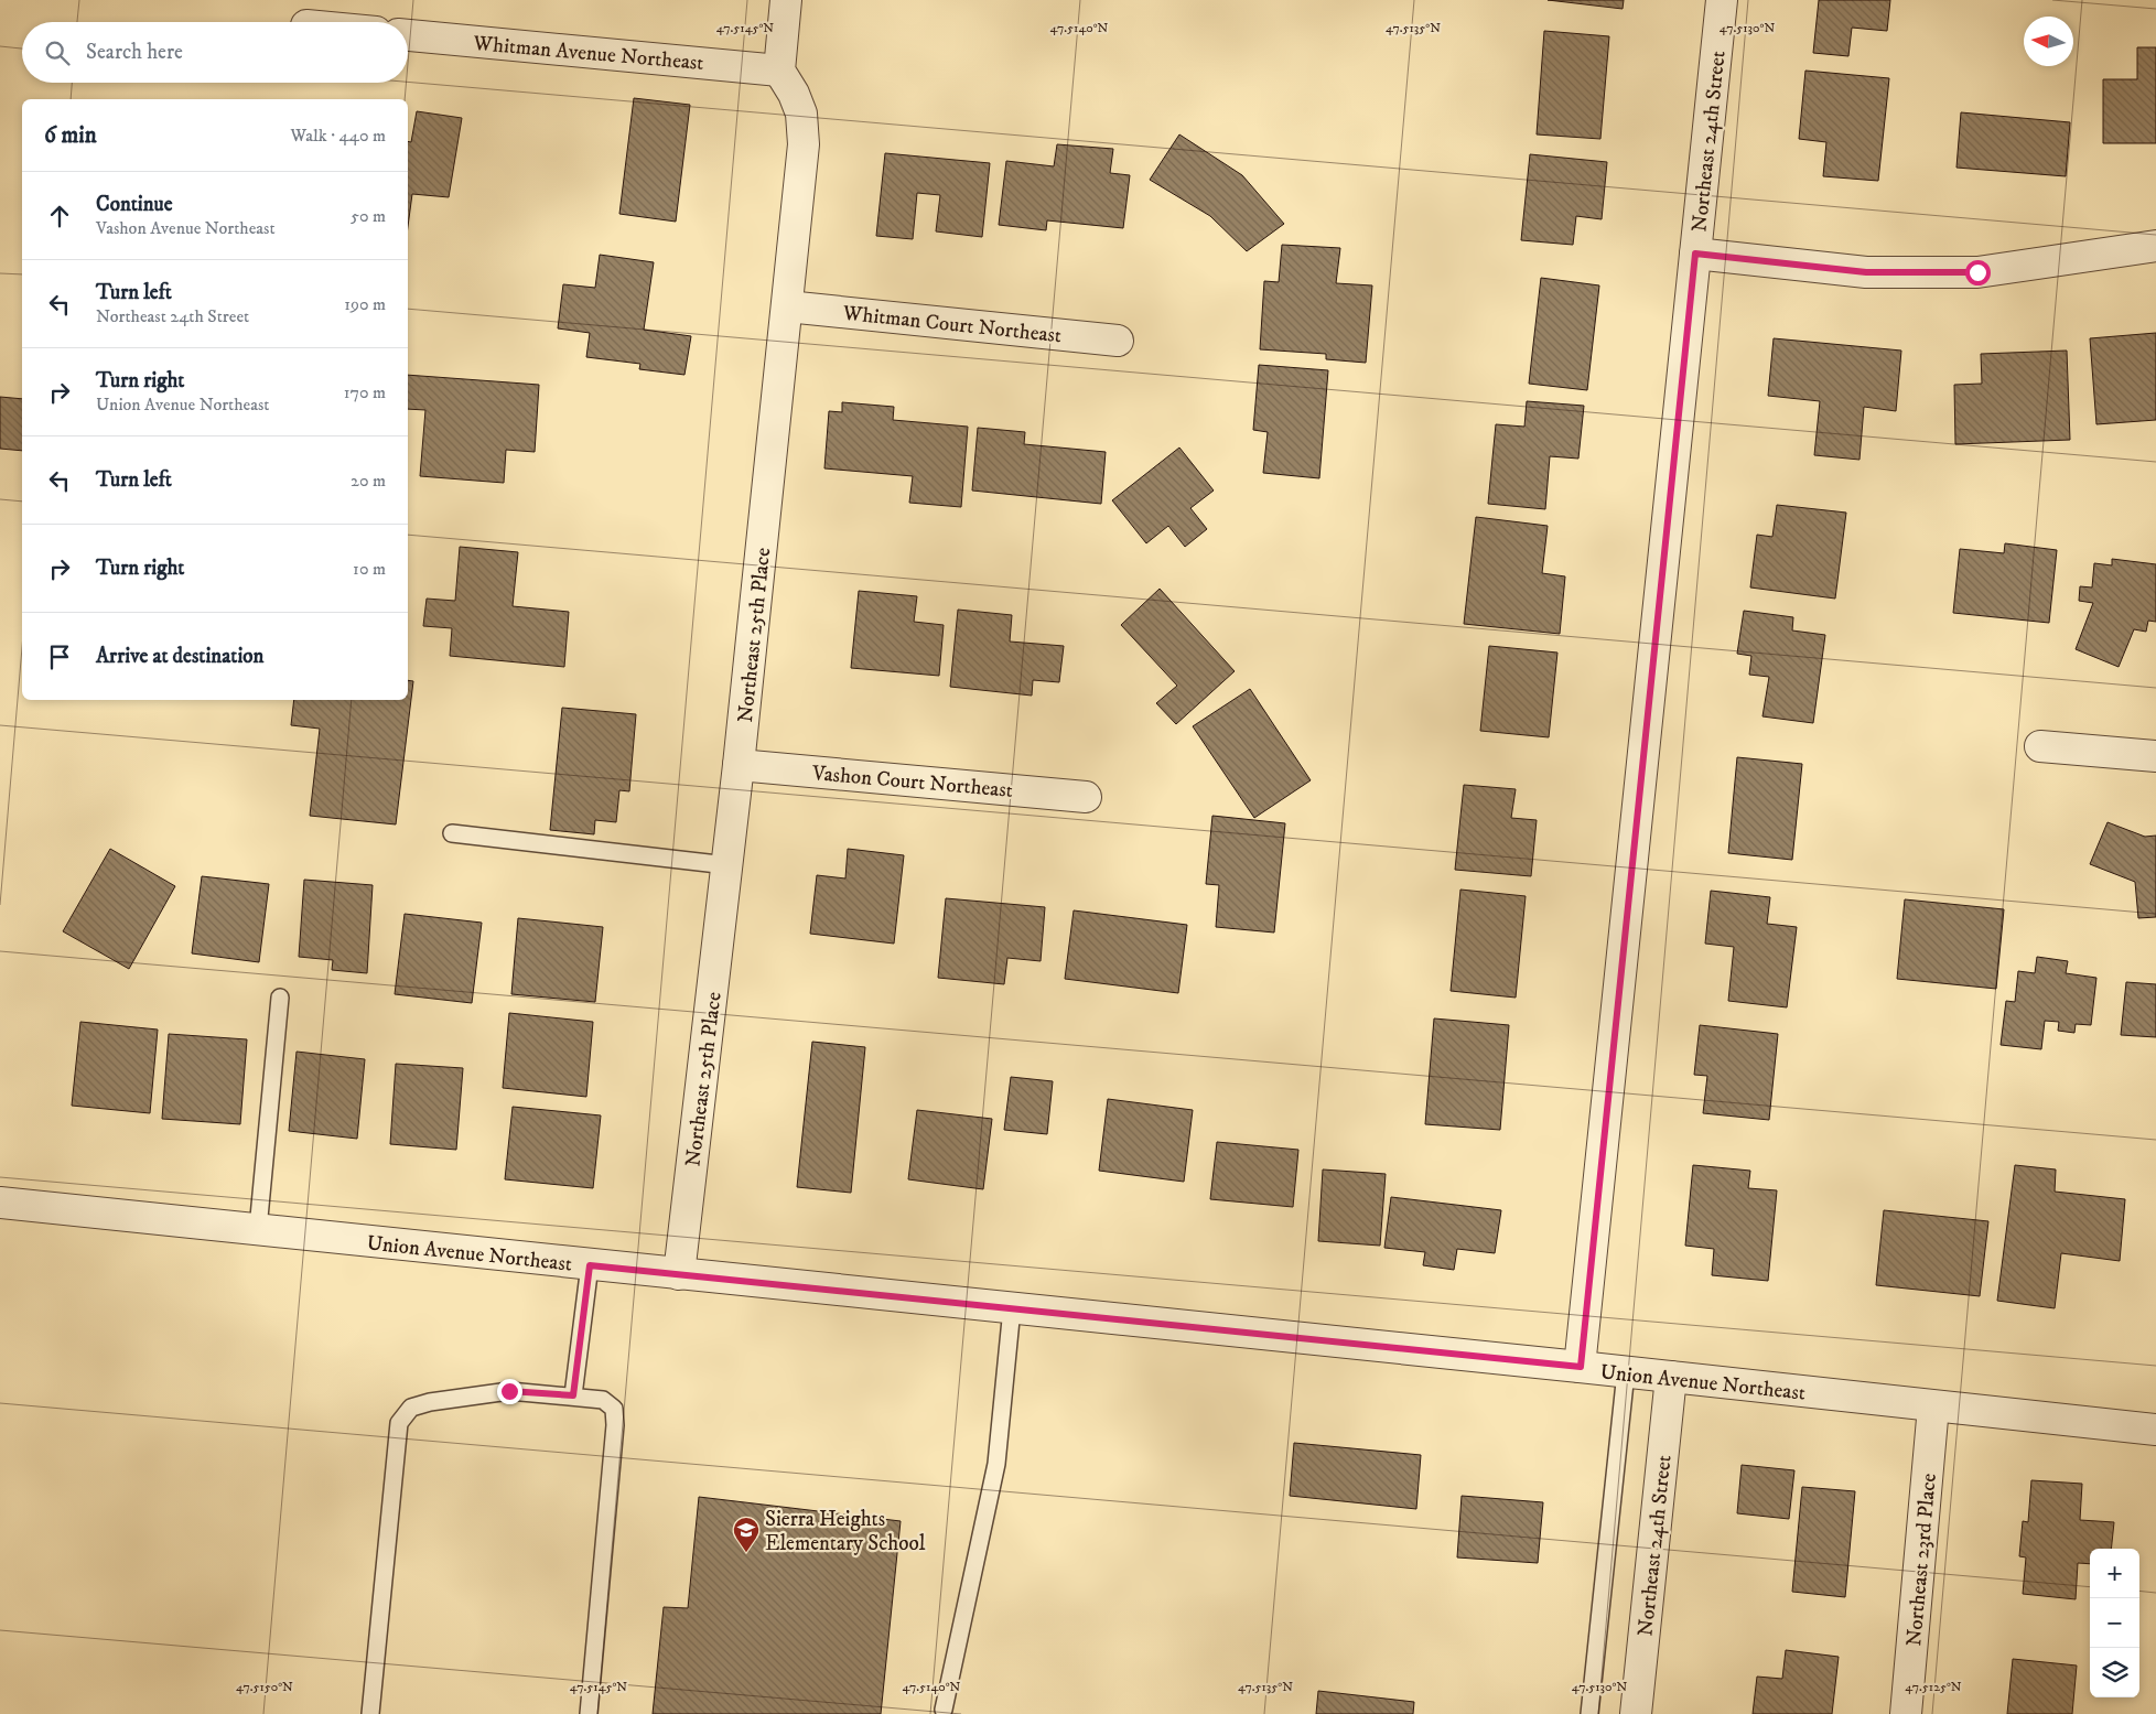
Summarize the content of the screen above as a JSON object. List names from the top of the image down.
{
  "streets": {
    "street": [
      "Whitman Avenue Northeast",
      "Northeast 24th Street",
      "Whitman Court Northeast",
      "Northeast 25th Place",
      "Vashon Court Northeast",
      "Union Avenue Northeast",
      "Northeast 23rd Place"
    ]
  },
  "crossings": [
    ["Whitman Avenue Northeast", "Northeast 25th Place"],
    ["Northeast 24th Street", "Union Avenue Northeast"],
    ["Whitman Court Northeast", "Northeast 25th Place"],
    ["Northeast 25th Place", "Vashon Court Northeast"],
    ["Northeast 25th Place", "Union Avenue Northeast"],
    ["Union Avenue Northeast", "Northeast 23rd Place"]
  ],
  "places": {
    "school or university": ["Sierra Heights Elementary School"]
  },
  "north": "left",
  "page": {
    "search": "Search here",
    "heading": ["6 min", "Walk · 440 m"],
    "list": [
      ["Continue", "Vashon Avenue Northeast", "50 m"],
      ["Turn left", "Northeast 24th Street", "190 m"],
      ["Turn right", "Union Avenue Northeast", "170 m"],
      ["Turn left", "20 m"],
      ["Turn right", "10 m"],
      "Arrive at destination"
    ],
    "map_buttons": ["+", "−"]
  },
  "coordinates": [
    "47.5145°N",
    "47.5140°N",
    "47.5135°N",
    "47.5130°N",
    "47.5150°N",
    "47.5125°N"
  ]
}
